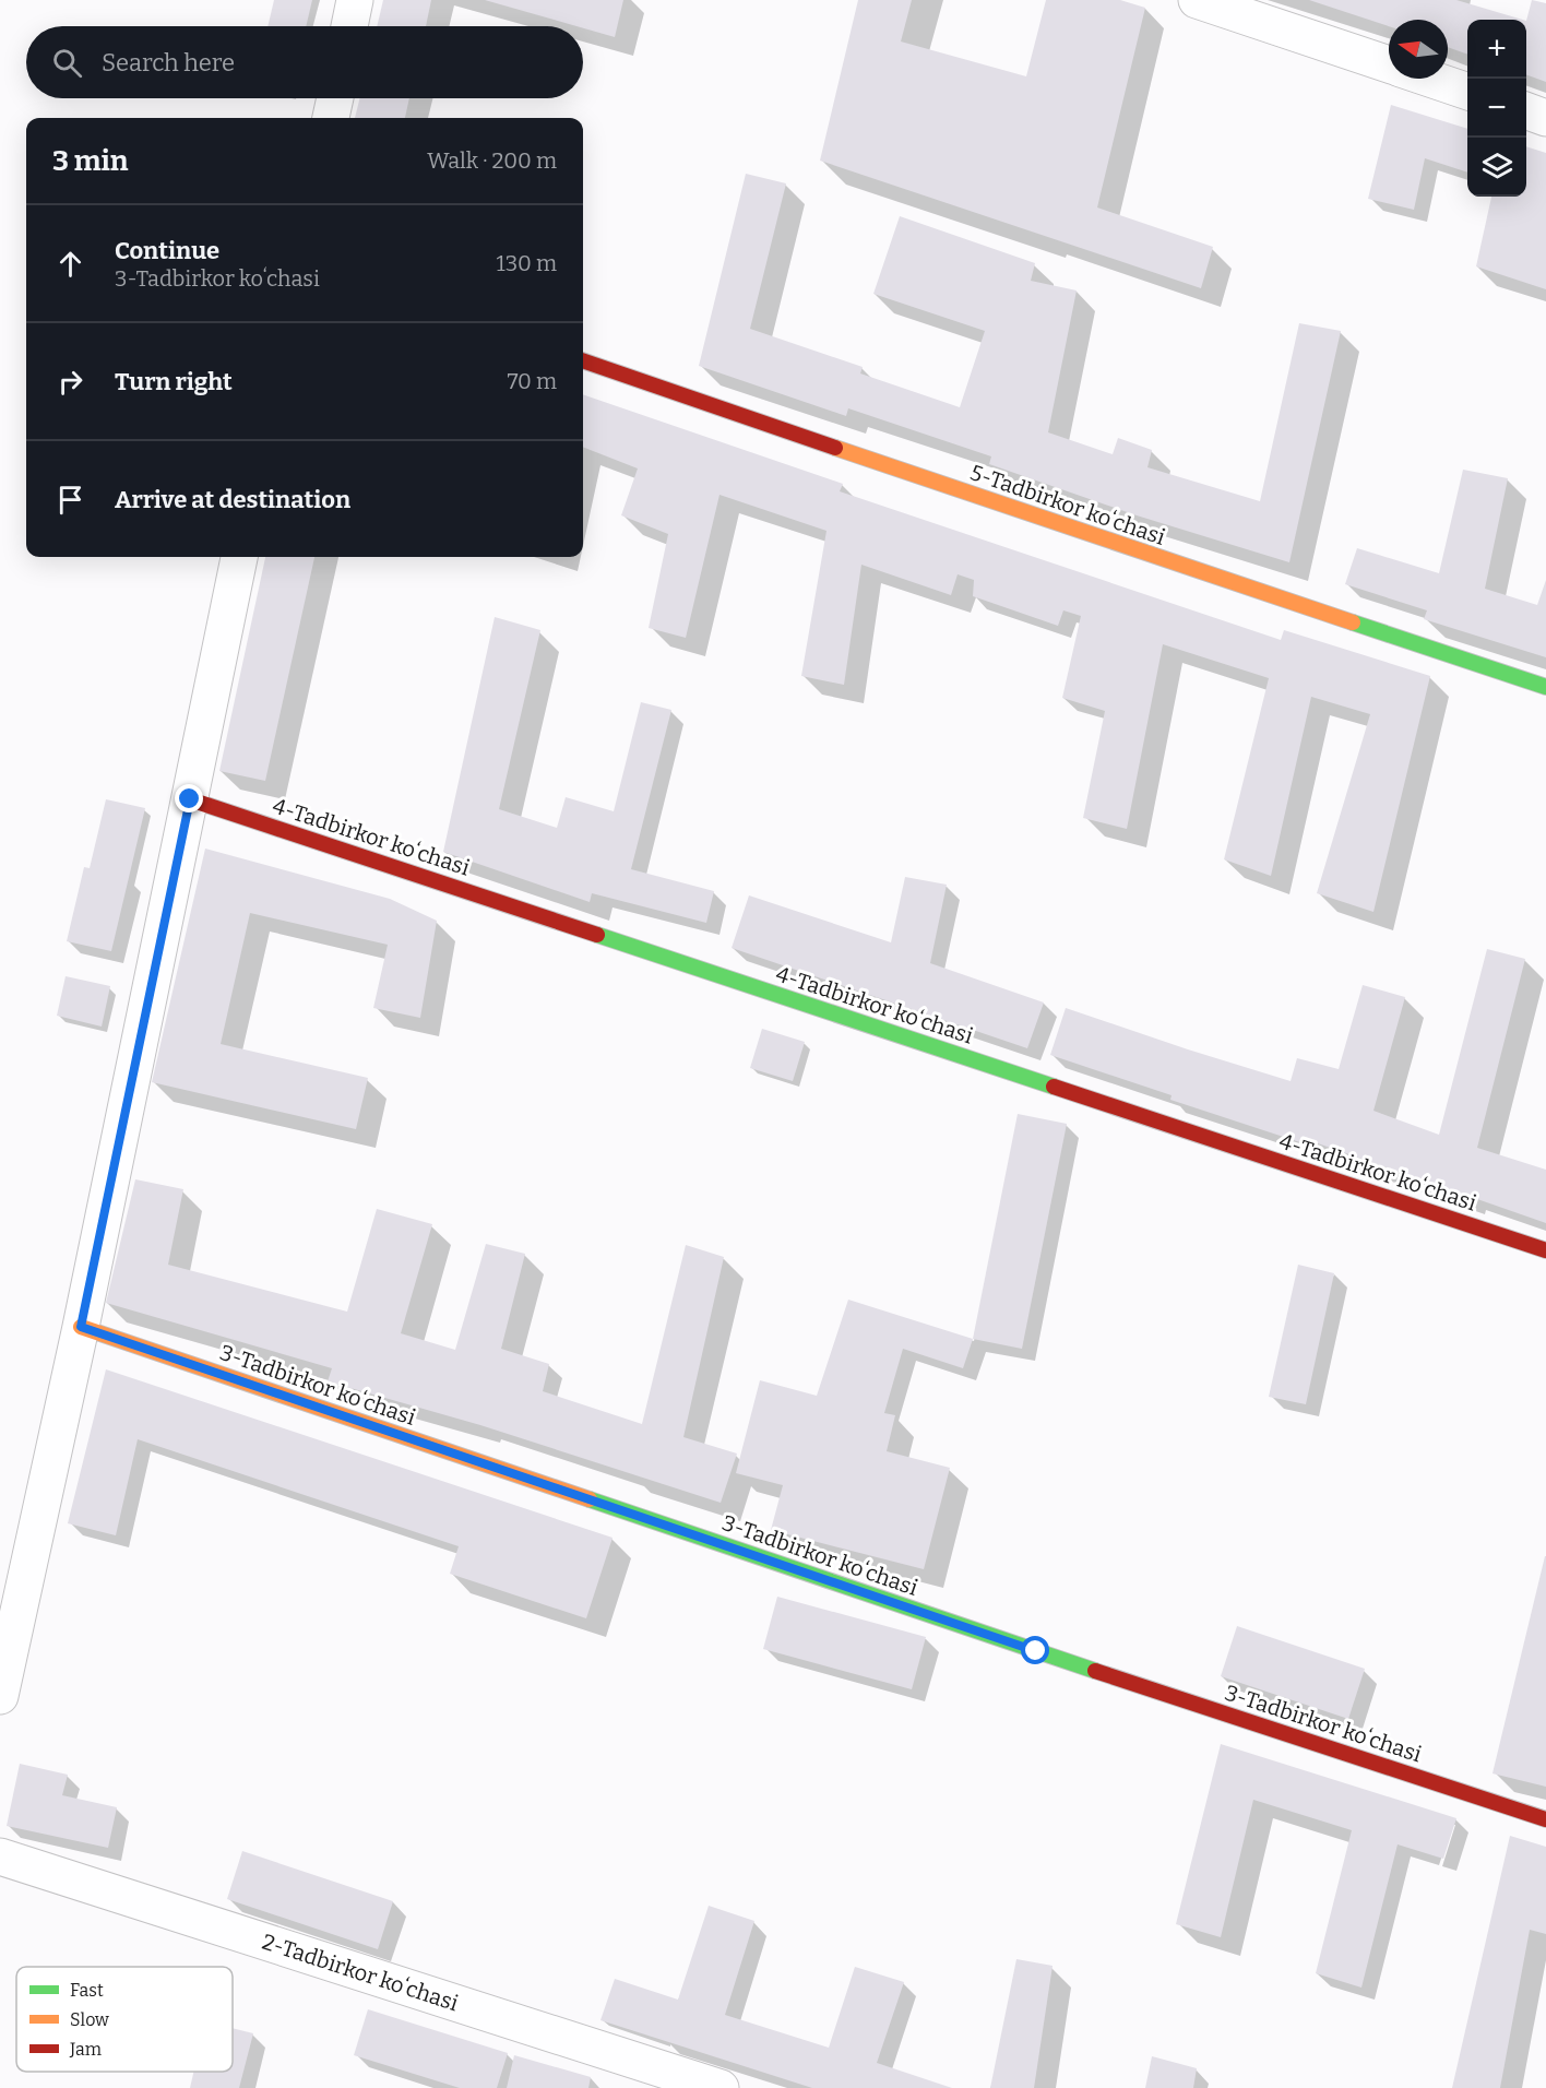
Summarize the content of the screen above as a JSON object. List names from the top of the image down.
{
  "streets": {
    "street": [
      "5-Tadbirkor koʻchasi",
      "4-Tadbirkor koʻchasi",
      "3-Tadbirkor koʻchasi",
      "2-Tadbirkor koʻchasi"
    ]
  },
  "legend": ["Fast", "Slow", "Jam"],
  "north": "left",
  "page": {
    "map_buttons": ["+", "−"],
    "search": "Search here",
    "heading": ["3 min", "Walk · 200 m"],
    "list": [
      ["Continue", "3-Tadbirkor koʻchasi", "130 m"],
      ["Turn right", "70 m"],
      "Arrive at destination"
    ]
  }
}
